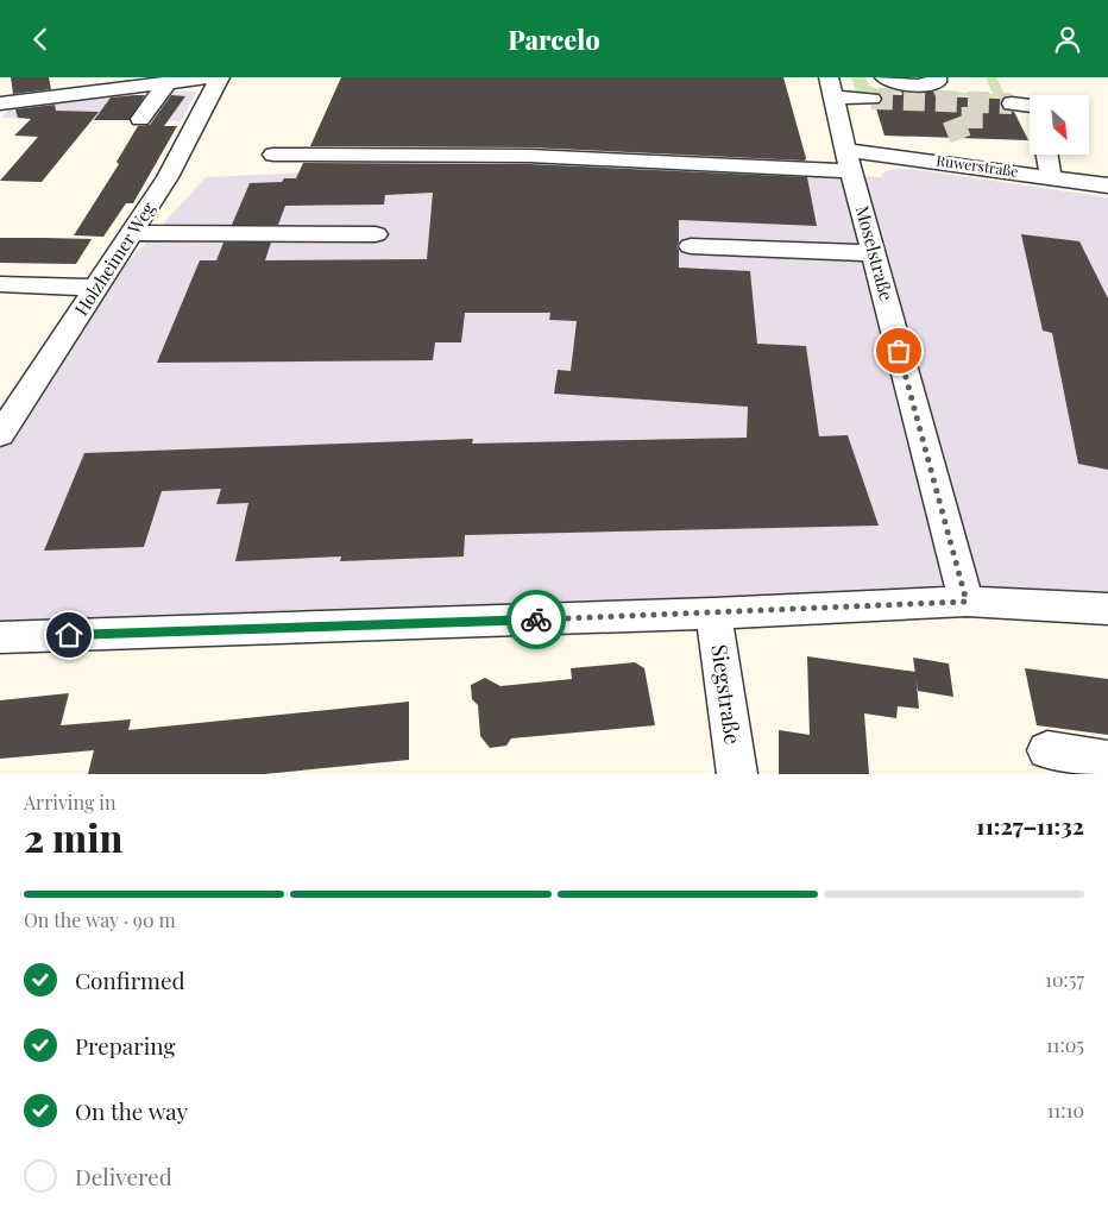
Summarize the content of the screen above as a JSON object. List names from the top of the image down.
{
  "streets": {
    "street": [
      "Ruwerstraße",
      "Moselstraße",
      "Holzheimer Weg",
      "Siegstraße"
    ]
  },
  "crossings": [
    ["Ruwerstraße", "Moselstraße"]
  ],
  "north": "bottom right",
  "page": {
    "header": "Parcelo",
    "heading": ["2 min", "Arriving in", "11:27–11:32"],
    "bar": "On the way · 90 m",
    "list": [
      ["Confirmed", "10:57"],
      ["Preparing", "11:05"],
      ["On the way", "11:10"],
      "Delivered"
    ]
  }
}
